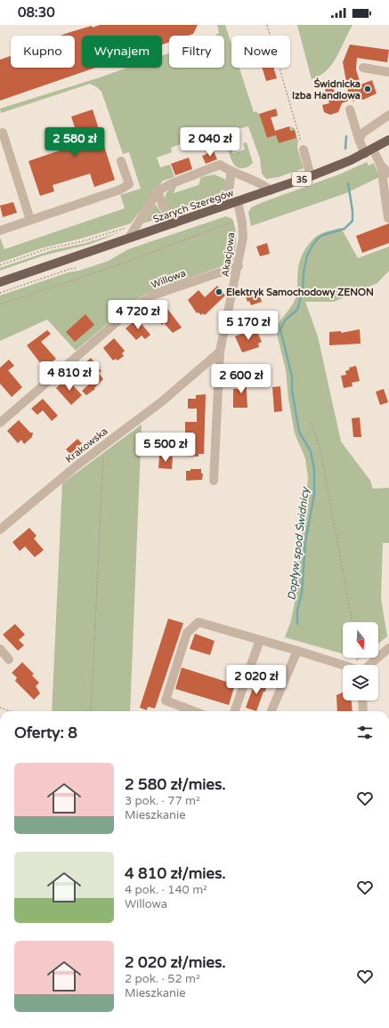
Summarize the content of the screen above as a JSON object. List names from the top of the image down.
{
  "streets": {
    "main road": ["35", "Szarych Szeregów"],
    "street": ["Akacjowa", "Willowa", "Krakowska"]
  },
  "crossings": [
    ["Szarych Szeregów", "Akacjowa"],
    ["Akacjowa", "Willowa"],
    ["Akacjowa", "Krakowska"]
  ],
  "water": ["Dopływ spod Świdnicy"],
  "places": ["Świdnicka Izba Handlowa", "Elektryk Samochodowy ZENON"],
  "north": "bottom",
  "page": {
    "status": "08:30",
    "chip": [
      "Kupno",
      "Wynajem",
      "Filtry",
      "Nowe"
    ],
    "price": [
      "2 580 zł",
      "2 040 zł",
      "4 720 zł",
      "5 170 zł",
      "4 810 zł",
      "2 600 zł",
      "5 500 zł",
      "2 020 zł"
    ],
    "heading": "Oferty: 8",
    "list": [
      {
        "name": "2 580 zł/mies.",
        "note": "3 pok. · 77 m² · Mieszkanie"
      },
      {
        "name": "4 810 zł/mies.",
        "note": "4 pok. · 140 m² · Willowa"
      },
      {
        "name": "2 020 zł/mies.",
        "note": "2 pok. · 52 m² · Mieszkanie"
      }
    ]
  }
}
